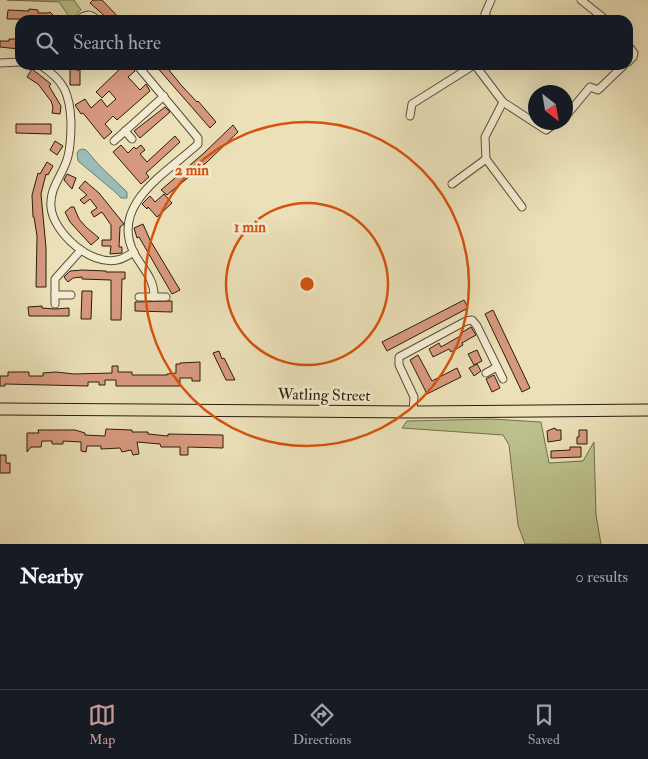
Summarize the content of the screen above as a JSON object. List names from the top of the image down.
{
  "streets": {
    "highway": ["Watling Street"]
  },
  "north": "bottom right",
  "page": {
    "search": "Search here",
    "heading": ["Nearby", "0 results"],
    "nav": ["Map", "Directions", "Saved"]
  },
  "rings": ["2 min", "1 min"]
}
